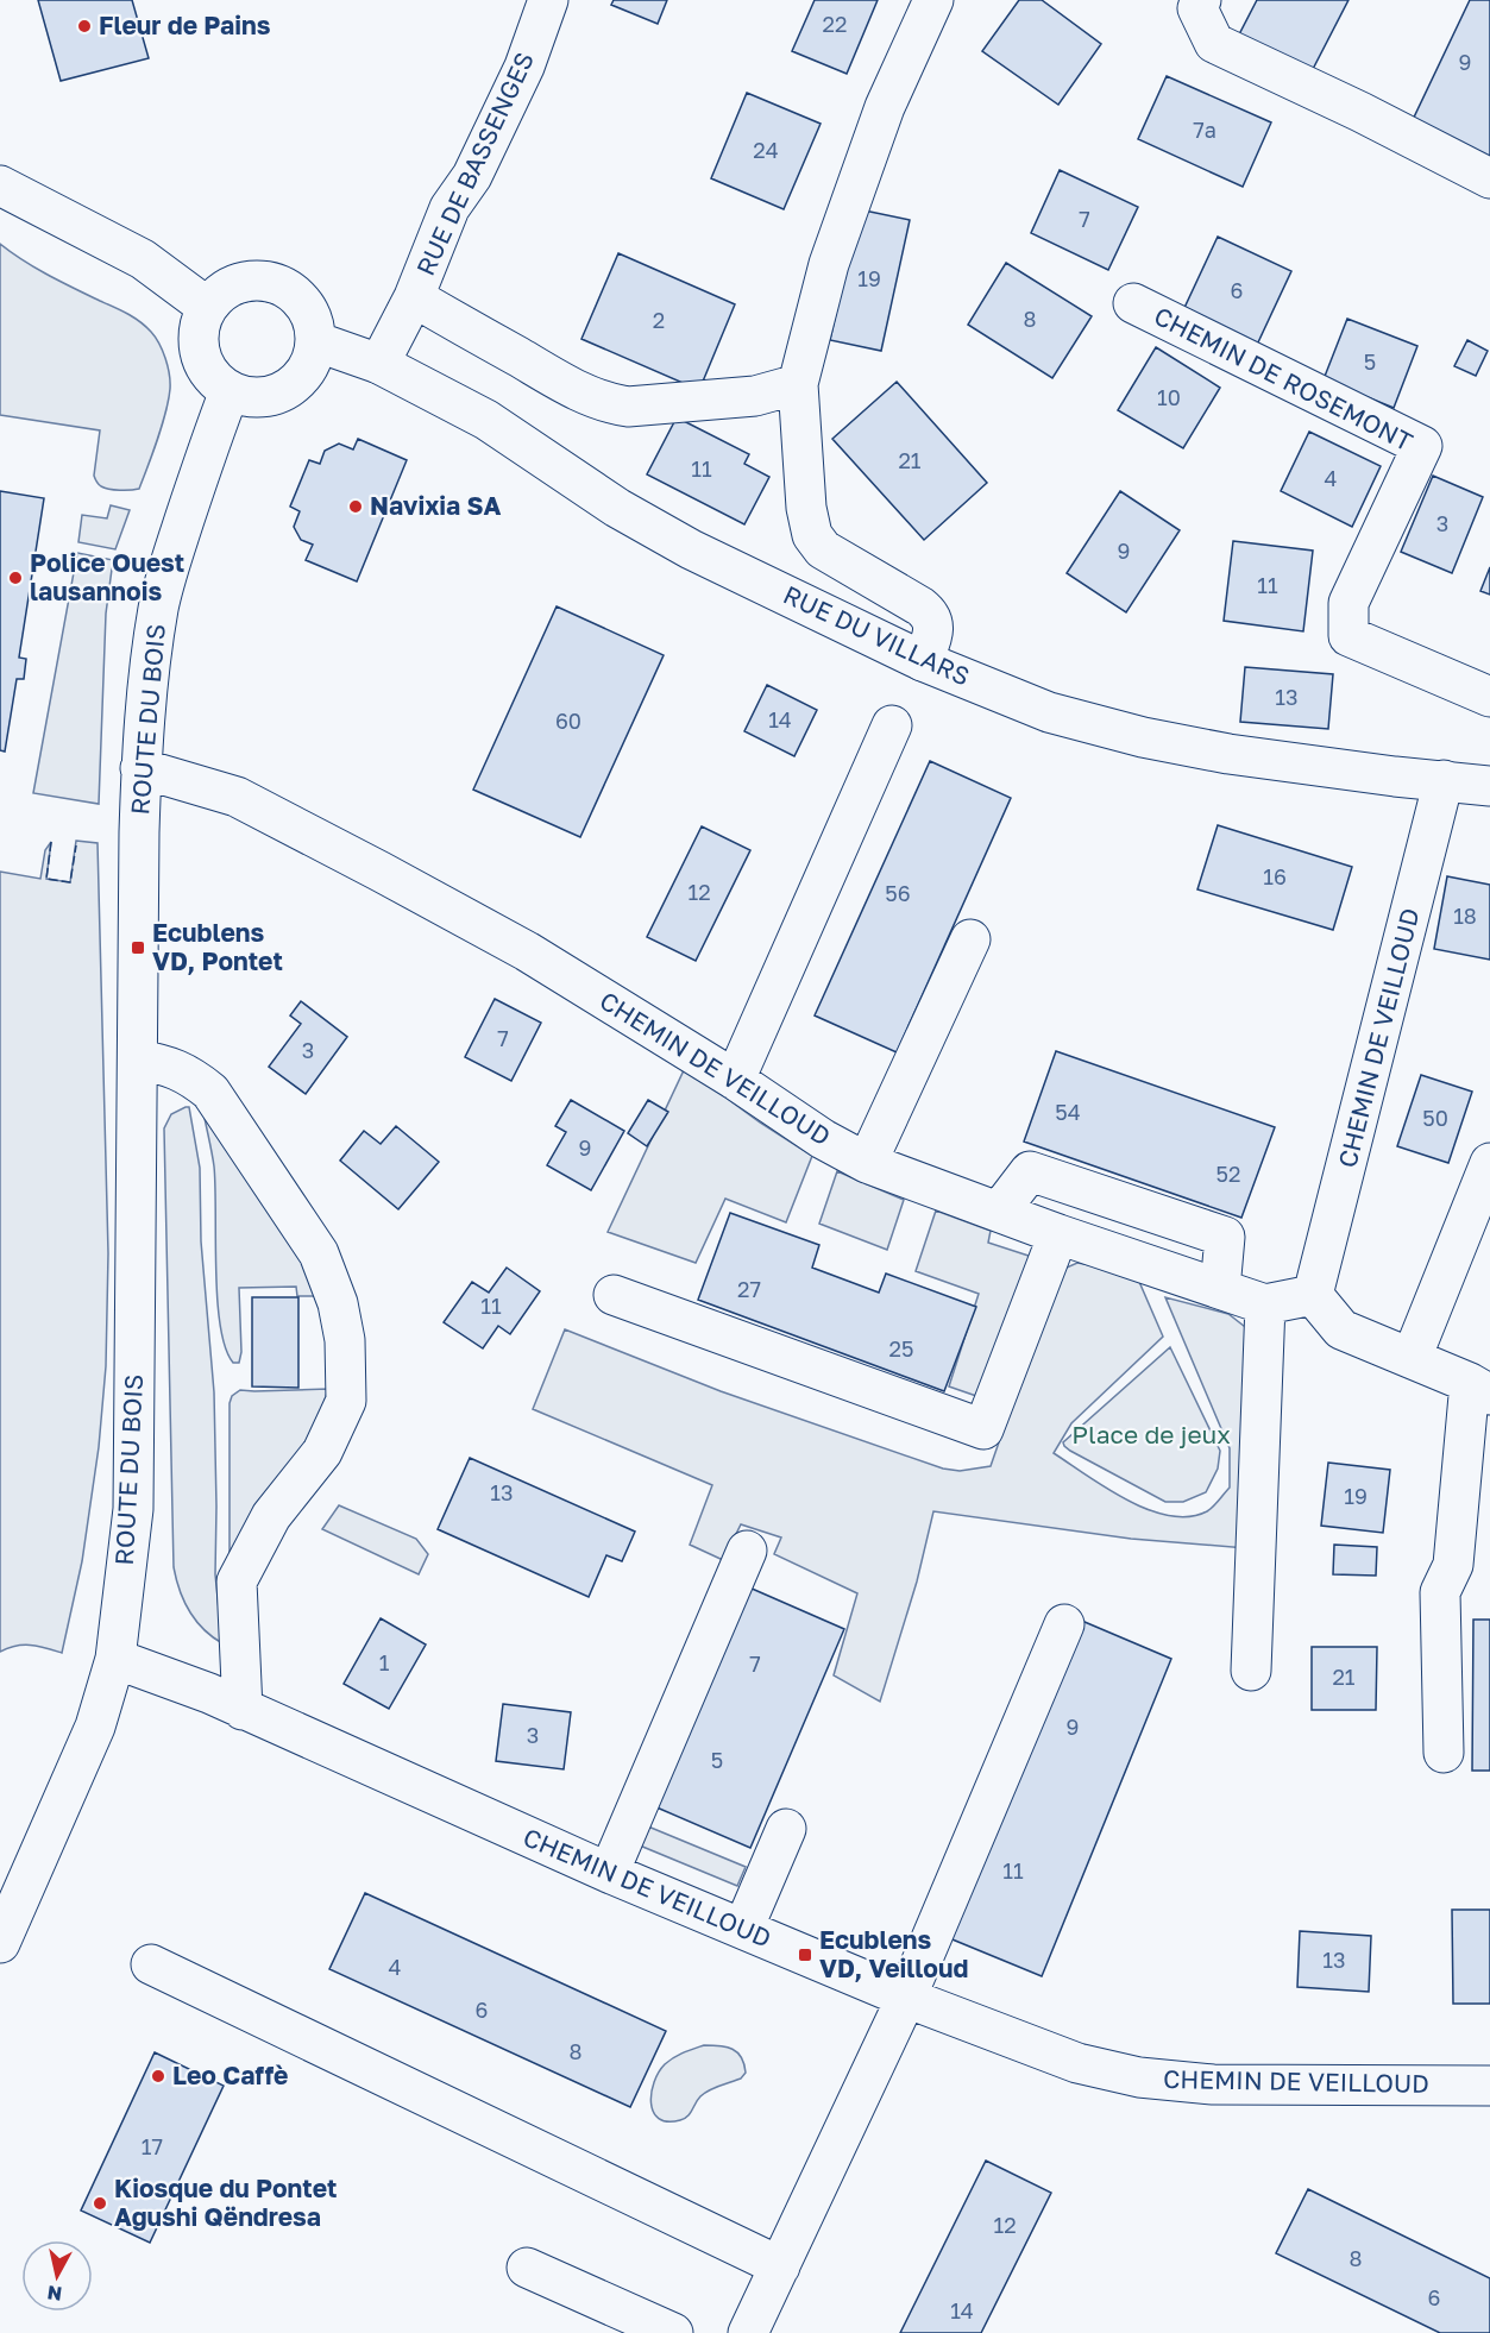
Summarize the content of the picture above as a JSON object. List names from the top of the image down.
{
  "streets": {
    "street": [
      "RUE DE BASSENGES",
      "CHEMIN DE ROSEMONT",
      "RUE DU VILLARS",
      "ROUTE DU BOIS",
      "CHEMIN DE VEILLOUD"
    ]
  },
  "crossings": [
    ["RUE DE BASSENGES", "RUE DU VILLARS"],
    ["RUE DU VILLARS", "ROUTE DU BOIS"],
    ["RUE DU VILLARS", "CHEMIN DE VEILLOUD"],
    ["ROUTE DU BOIS", "CHEMIN DE VEILLOUD"]
  ],
  "parks": ["Place de jeux"],
  "places": {
    "other": [
      "Fleur de Pains",
      "Navixia SA",
      "Police Ouest lausannois",
      "Leo Caffè",
      "Kiosque du Pontet Agushi Qëndresa"
    ],
    "transit": ["Ecublens VD, Pontet", "Ecublens VD, Veilloud"]
  },
  "house_numbers": [
    "22",
    "9",
    "7a",
    "24",
    "7",
    "19",
    "6",
    "8",
    "2",
    "5",
    "10",
    "21",
    "11",
    "4",
    "3",
    "9",
    "11",
    "13",
    "14",
    "60",
    "16",
    "12",
    "56",
    "18",
    "7",
    "3",
    "54",
    "50",
    "9",
    "52",
    "27",
    "11",
    "25",
    "13",
    "19",
    "1",
    "7",
    "21",
    "9",
    "3",
    "5",
    "11",
    "13",
    "4",
    "6",
    "8",
    "17",
    "12",
    "8",
    "6",
    "14"
  ],
  "north": "bottom"
}
